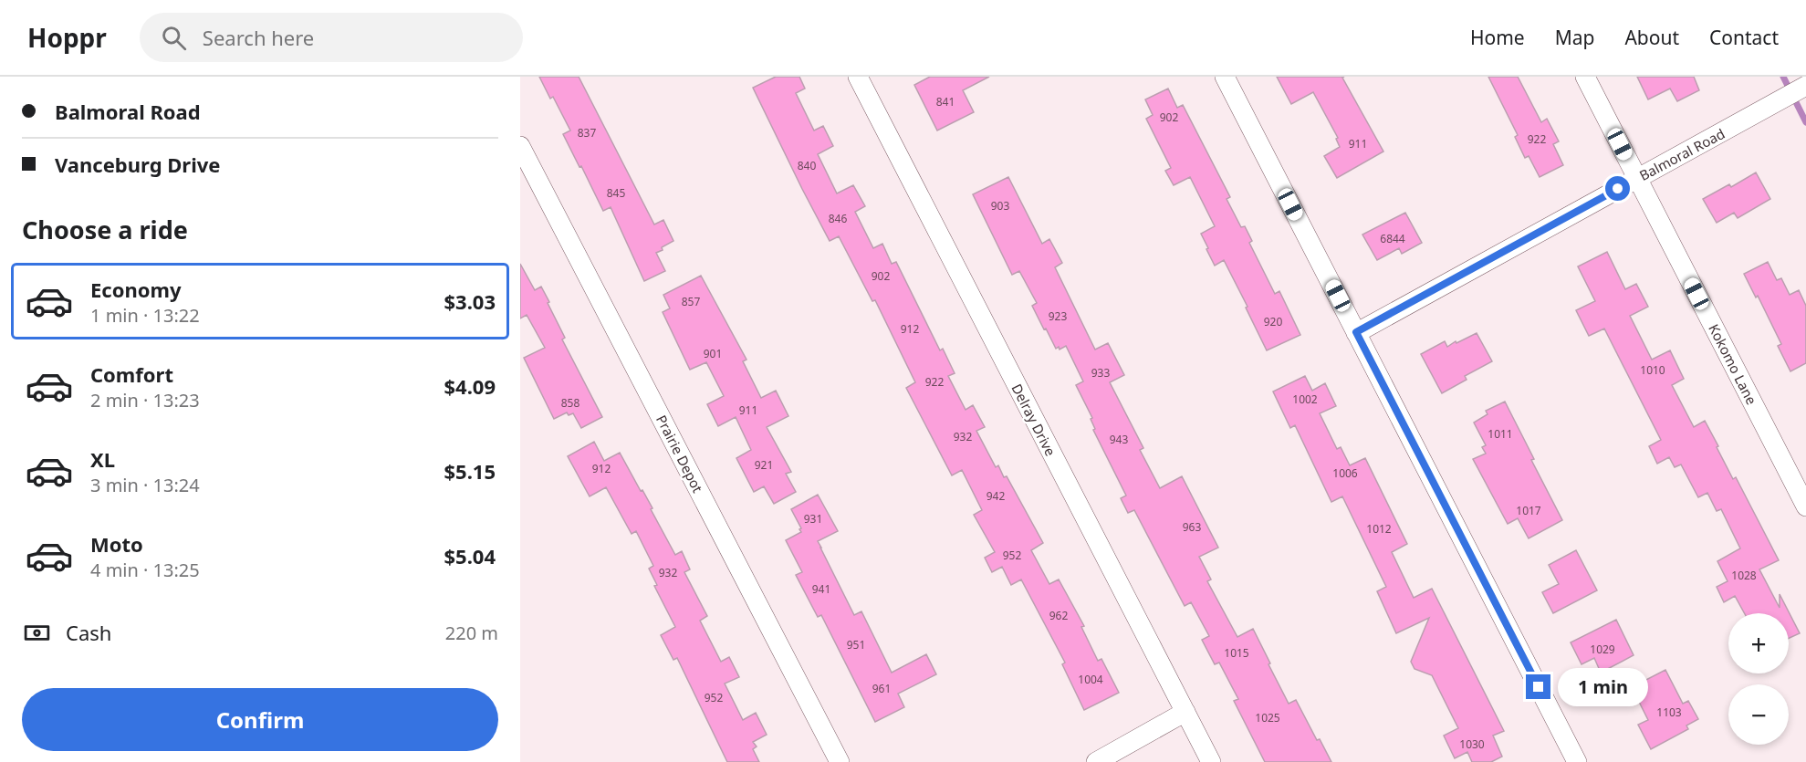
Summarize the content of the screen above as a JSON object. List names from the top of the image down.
{
  "streets": {
    "street": [
      "Balmoral Road",
      "Kokomo Lane",
      "Delray Drive",
      "Prairie Depot"
    ]
  },
  "crossings": [
    ["Balmoral Road", "Kokomo Lane"]
  ],
  "house_numbers": [
    "841",
    "902",
    "837",
    "922",
    "911",
    "840",
    "845",
    "903",
    "846",
    "6844",
    "902",
    "857",
    "923",
    "920",
    "912",
    "901",
    "1010",
    "933",
    "922",
    "1002",
    "858",
    "911",
    "1011",
    "932",
    "943",
    "921",
    "912",
    "1006",
    "942",
    "1017",
    "931",
    "963",
    "1012",
    "952",
    "932",
    "1028",
    "941",
    "962",
    "951",
    "1029",
    "1015",
    "1004",
    "961",
    "952",
    "1103",
    "1025",
    "1030"
  ],
  "page": {
    "header": "Hoppr",
    "search": "Search here",
    "nav": [
      "Home",
      "Map",
      "About",
      "Contact"
    ],
    "banner": ["Balmoral Road", "Vanceburg Drive"],
    "heading": "Choose a ride",
    "list": [
      {
        "name": "Economy",
        "note": "1 min · 13:22",
        "value": "$3.03"
      },
      {
        "name": "Comfort",
        "note": "2 min · 13:23",
        "value": "$4.09"
      },
      {
        "name": "XL",
        "note": "3 min · 13:24",
        "value": "$5.15"
      },
      {
        "name": "Moto",
        "note": "4 min · 13:25",
        "value": "$5.04"
      }
    ],
    "pay": ["Cash", "220 m"],
    "map_buttons": ["+", "−"],
    "bubble": "1 min",
    "buttons": "Confirm"
  }
}
